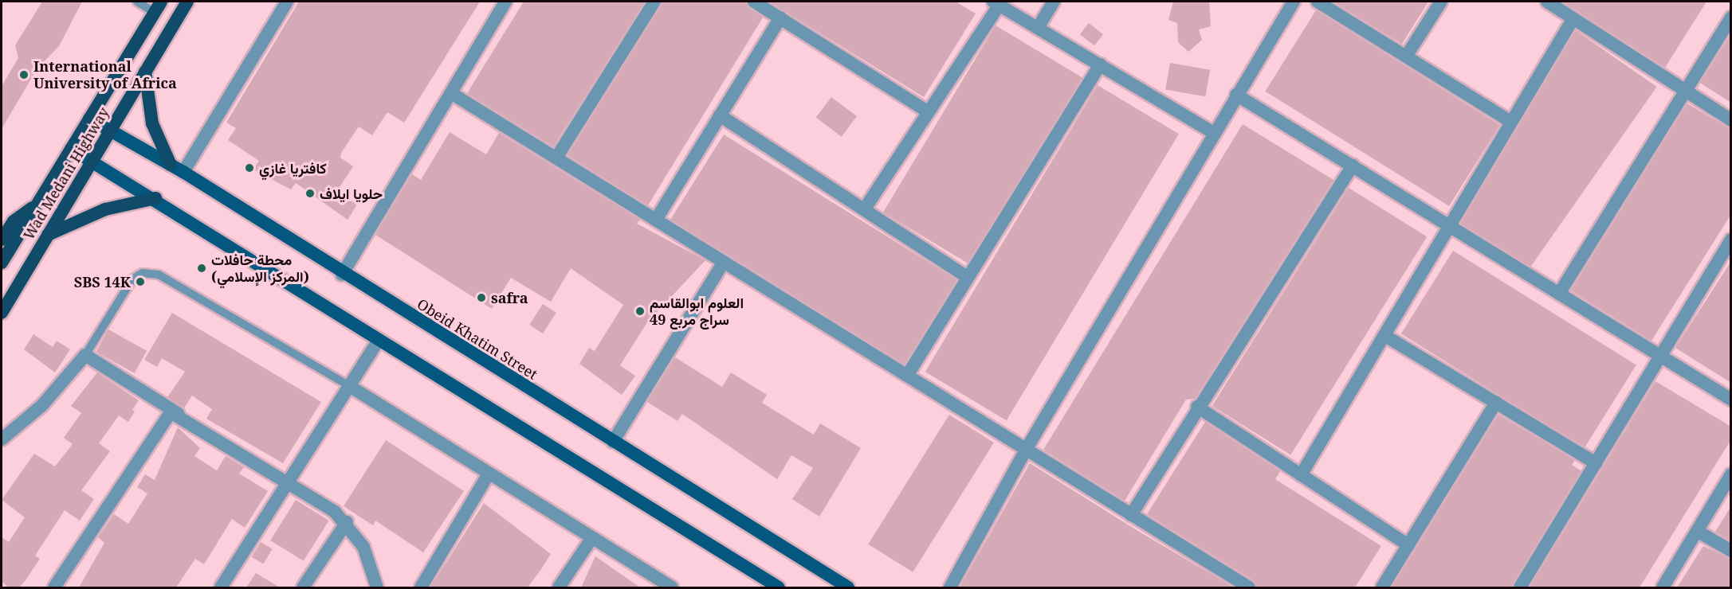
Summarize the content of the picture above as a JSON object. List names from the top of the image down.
{
  "streets": {
    "highway": ["Wad Medani Highway"],
    "main road": ["Obeid Khatim Street"]
  },
  "crossings": [
    ["Wad Medani Highway", "Obeid Khatim Street"]
  ],
  "places": [
    "International University of Africa",
    "كافتريا غازي",
    "حلويا ايلاف",
    "محطة حافلات (المركز الإسلامي)",
    "SBS 14K",
    "safra",
    "العلوم ابوالقاسم سراج مربع 49"
  ]
}
